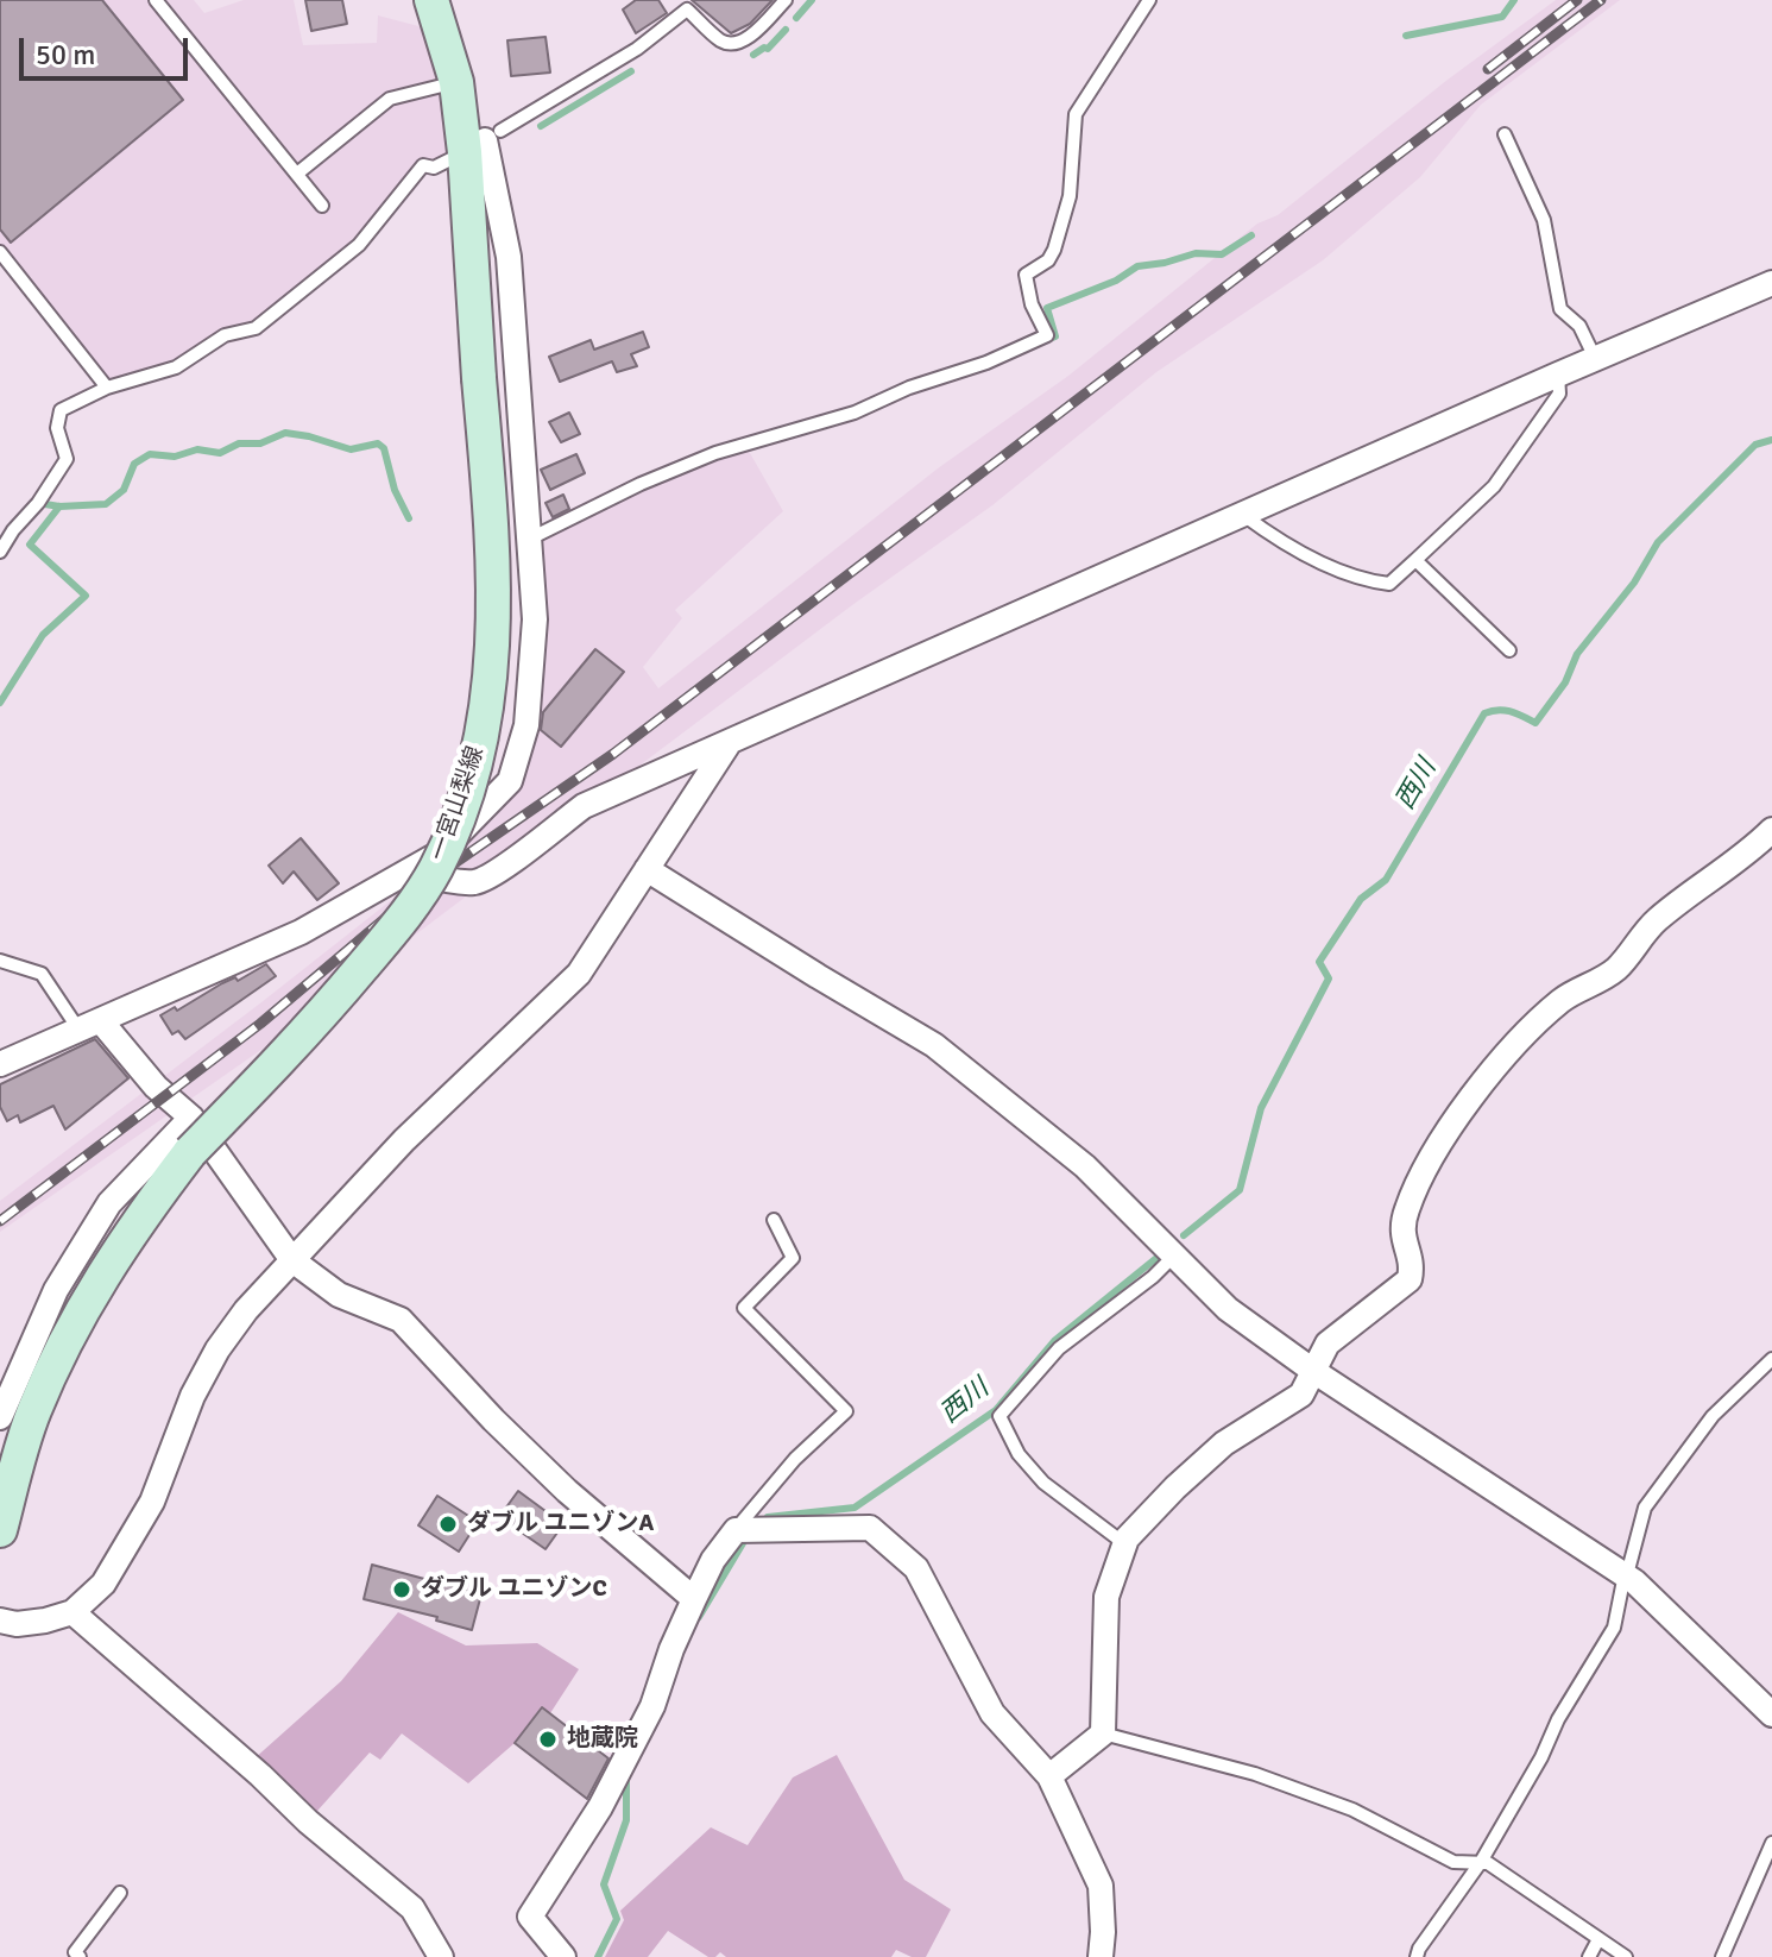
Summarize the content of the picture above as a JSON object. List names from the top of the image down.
{
  "streets": {
    "main road": ["一宮山梨線"]
  },
  "water": ["西川"],
  "places": ["ダブル ユニゾンA", "ダブル ユニゾンC", "地蔵院"],
  "scale_bar": "50 m"
}
